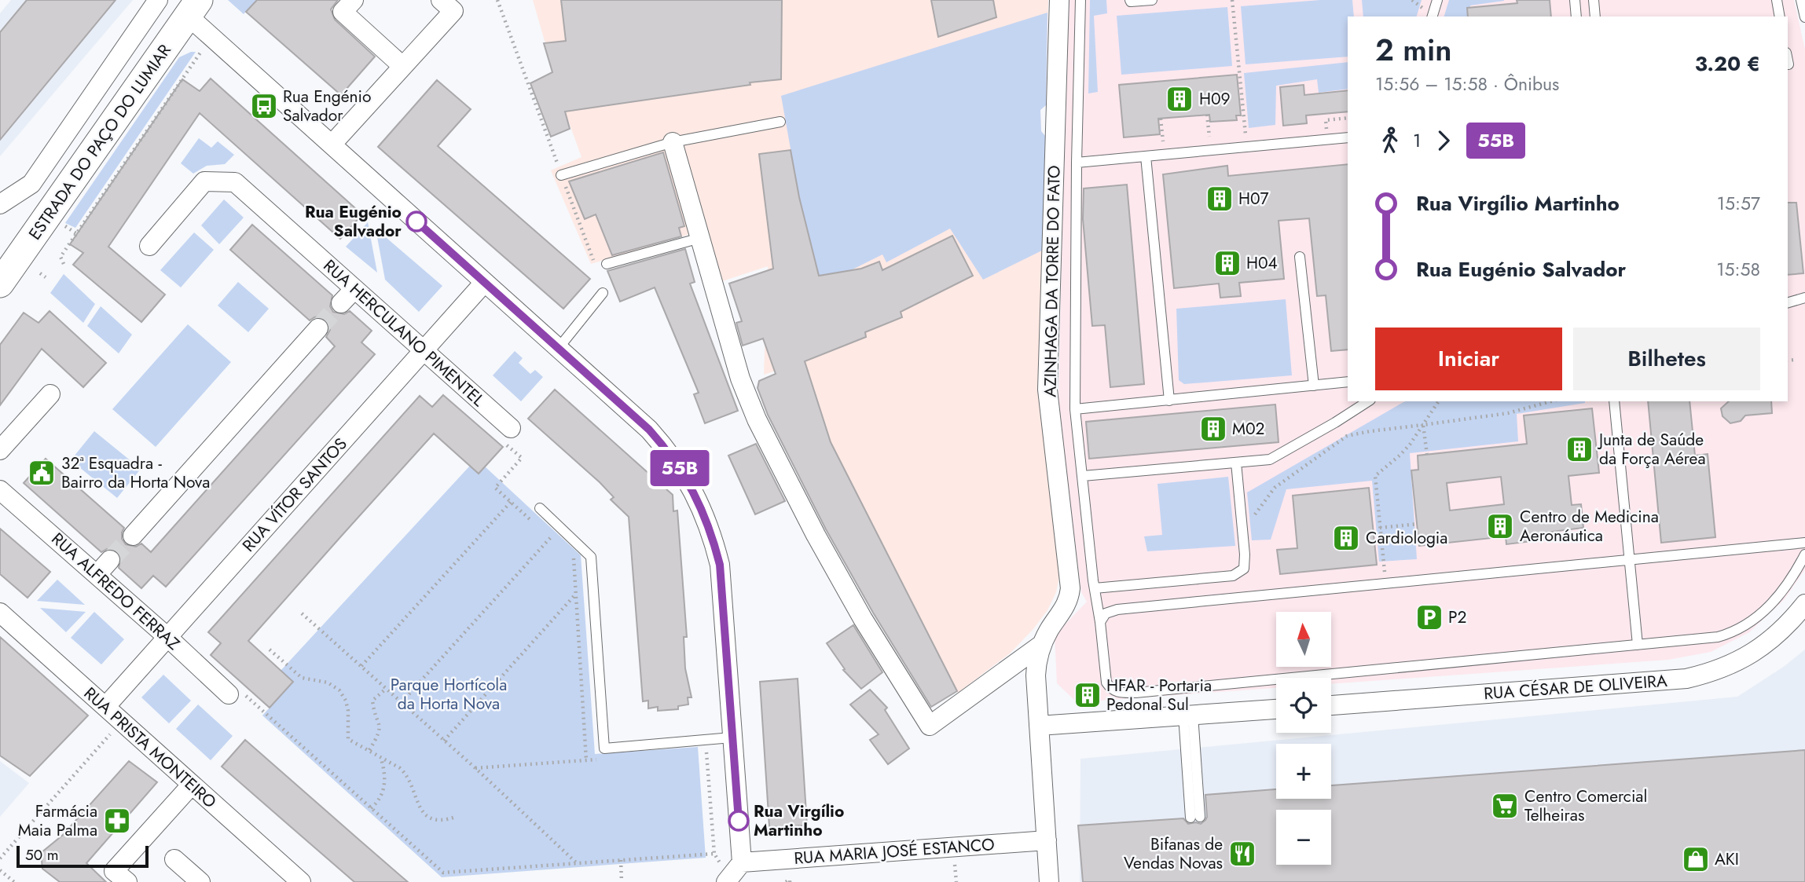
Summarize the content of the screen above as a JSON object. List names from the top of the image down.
{
  "streets": {
    "street": [
      "ESTRADA DO PAÇO DO LUMIAR",
      "AZINHAGA DA TORRE DO FATO",
      "RUA HERCULANO PIMENTEL",
      "RUA VÍTOR SANTOS",
      "RUA ALFREDO FERRAZ",
      "RUA CÉSAR DE OLIVEIRA",
      "RUA PRISTA MONTEIRO",
      "RUA MARIA JOSÉ ESTANCO"
    ]
  },
  "crossings": [
    ["AZINHAGA DA TORRE DO FATO", "RUA MARIA JOSÉ ESTANCO"],
    ["RUA HERCULANO PIMENTEL", "RUA VÍTOR SANTOS"],
    ["RUA VÍTOR SANTOS", "RUA ALFREDO FERRAZ"],
    ["RUA VÍTOR SANTOS", "RUA PRISTA MONTEIRO"]
  ],
  "parks": ["Parque Hortícola da Horta Nova"],
  "places": {
    "building": [
      "H09",
      "H07",
      "H04",
      "M02",
      "Junta de Saúde da Força Aérea",
      "Centro de Medicina Aeronáutica",
      "Cardiologia",
      "HFAR - Portaria Pedonal Sul"
    ],
    "bus stop": ["Rua Engénio Salvador"],
    "other": ["Rua Eugénio Salvador", "Rua Virgílio Martinho"],
    "public building": ["32ª Esquadra - Bairro da Horta Nova"],
    "parking": ["P2"],
    "supermarket": ["Centro Comercial Telheiras"],
    "pharmacy": ["Farmácia Maia Palma"],
    "restaurant": ["Bifanas de Vendas Novas"],
    "shop": ["AKI"]
  },
  "lines": ["bus line 55B"],
  "scale_bar": "50 m",
  "north": "top",
  "page": {
    "on_map": "55B",
    "heading": ["2 min", "15:56 – 15:58 · Ônibus", "3.20 €"],
    "legs": ["1", "55B"],
    "list": [
      {
        "name": "Rua Virgílio Martinho",
        "value": "15:57"
      },
      {
        "name": "Rua Eugénio Salvador",
        "value": "15:58"
      }
    ],
    "buttons": ["Iniciar", "Bilhetes"],
    "map_buttons": ["+", "−"],
    "scale": "50 m"
  }
}
